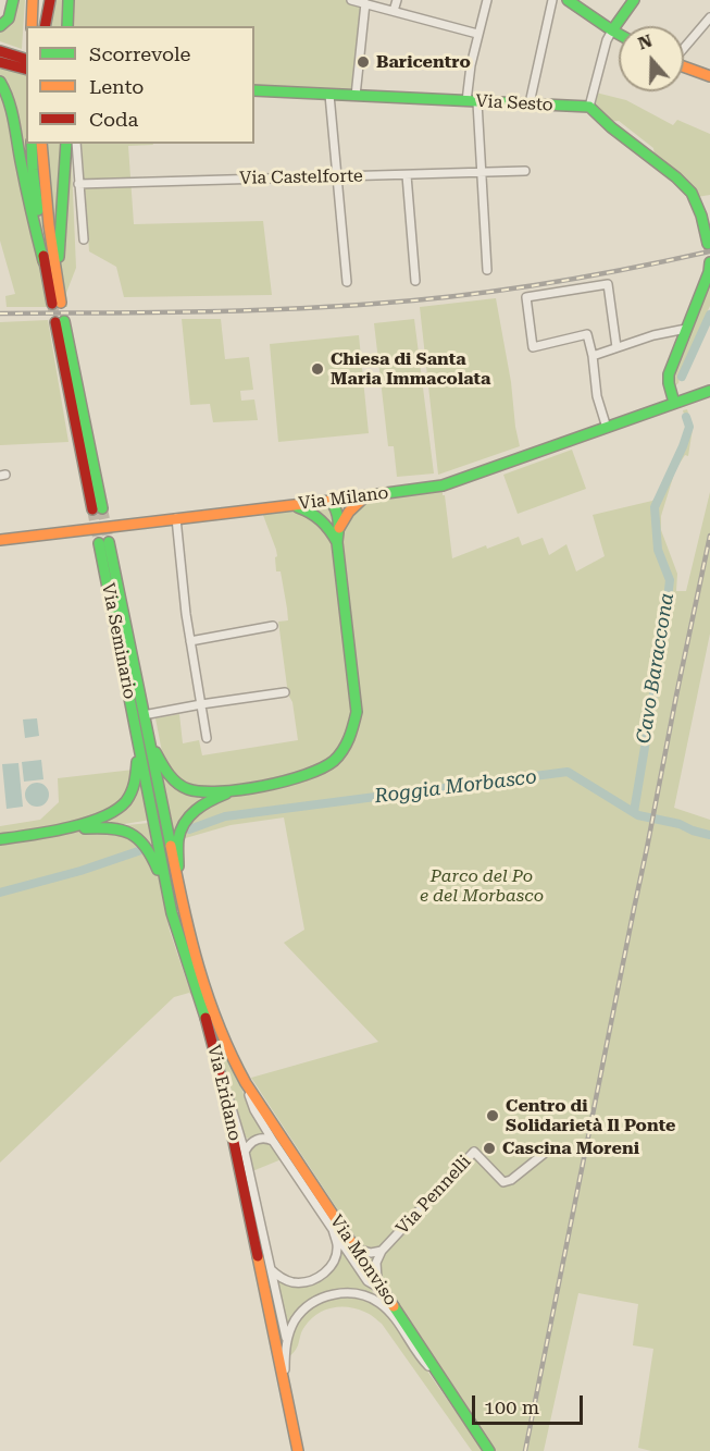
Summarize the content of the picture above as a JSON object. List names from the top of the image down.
{
  "streets": {
    "main road": [
      "Via Sesto",
      "Via Milano",
      "Via Seminario",
      "Via Eridano",
      "Via Monviso"
    ],
    "street": ["Via Castelforte", "Via Pennelli"]
  },
  "crossings": [
    ["Via Seminario", "Via Eridano"],
    ["Via Eridano", "Via Monviso"],
    ["Via Pennelli", "Via Monviso"]
  ],
  "water": ["Cavo Baraccona", "Roggia Morbasco"],
  "parks": ["Parco del Po e del Morbasco"],
  "places": [
    "Baricentro",
    "Chiesa di Santa Maria Immacolata",
    "Centro di Solidarietà Il Ponte",
    "Cascina Moreni"
  ],
  "legend": ["Scorrevole", "Lento", "Coda"],
  "scale_bar": "100 m",
  "north": "top"
}
